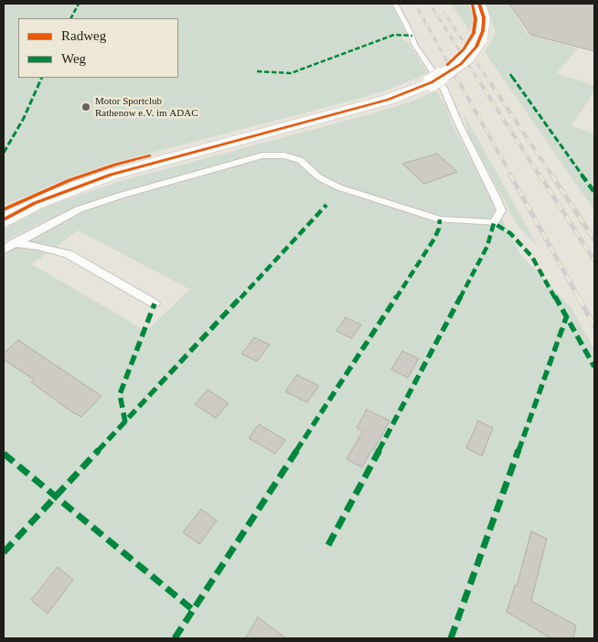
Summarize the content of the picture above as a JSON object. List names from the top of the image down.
{
  "places": ["Motor Sportclub Rathenow e.V. im ADAC"],
  "legend": ["Radweg", "Weg"]
}
